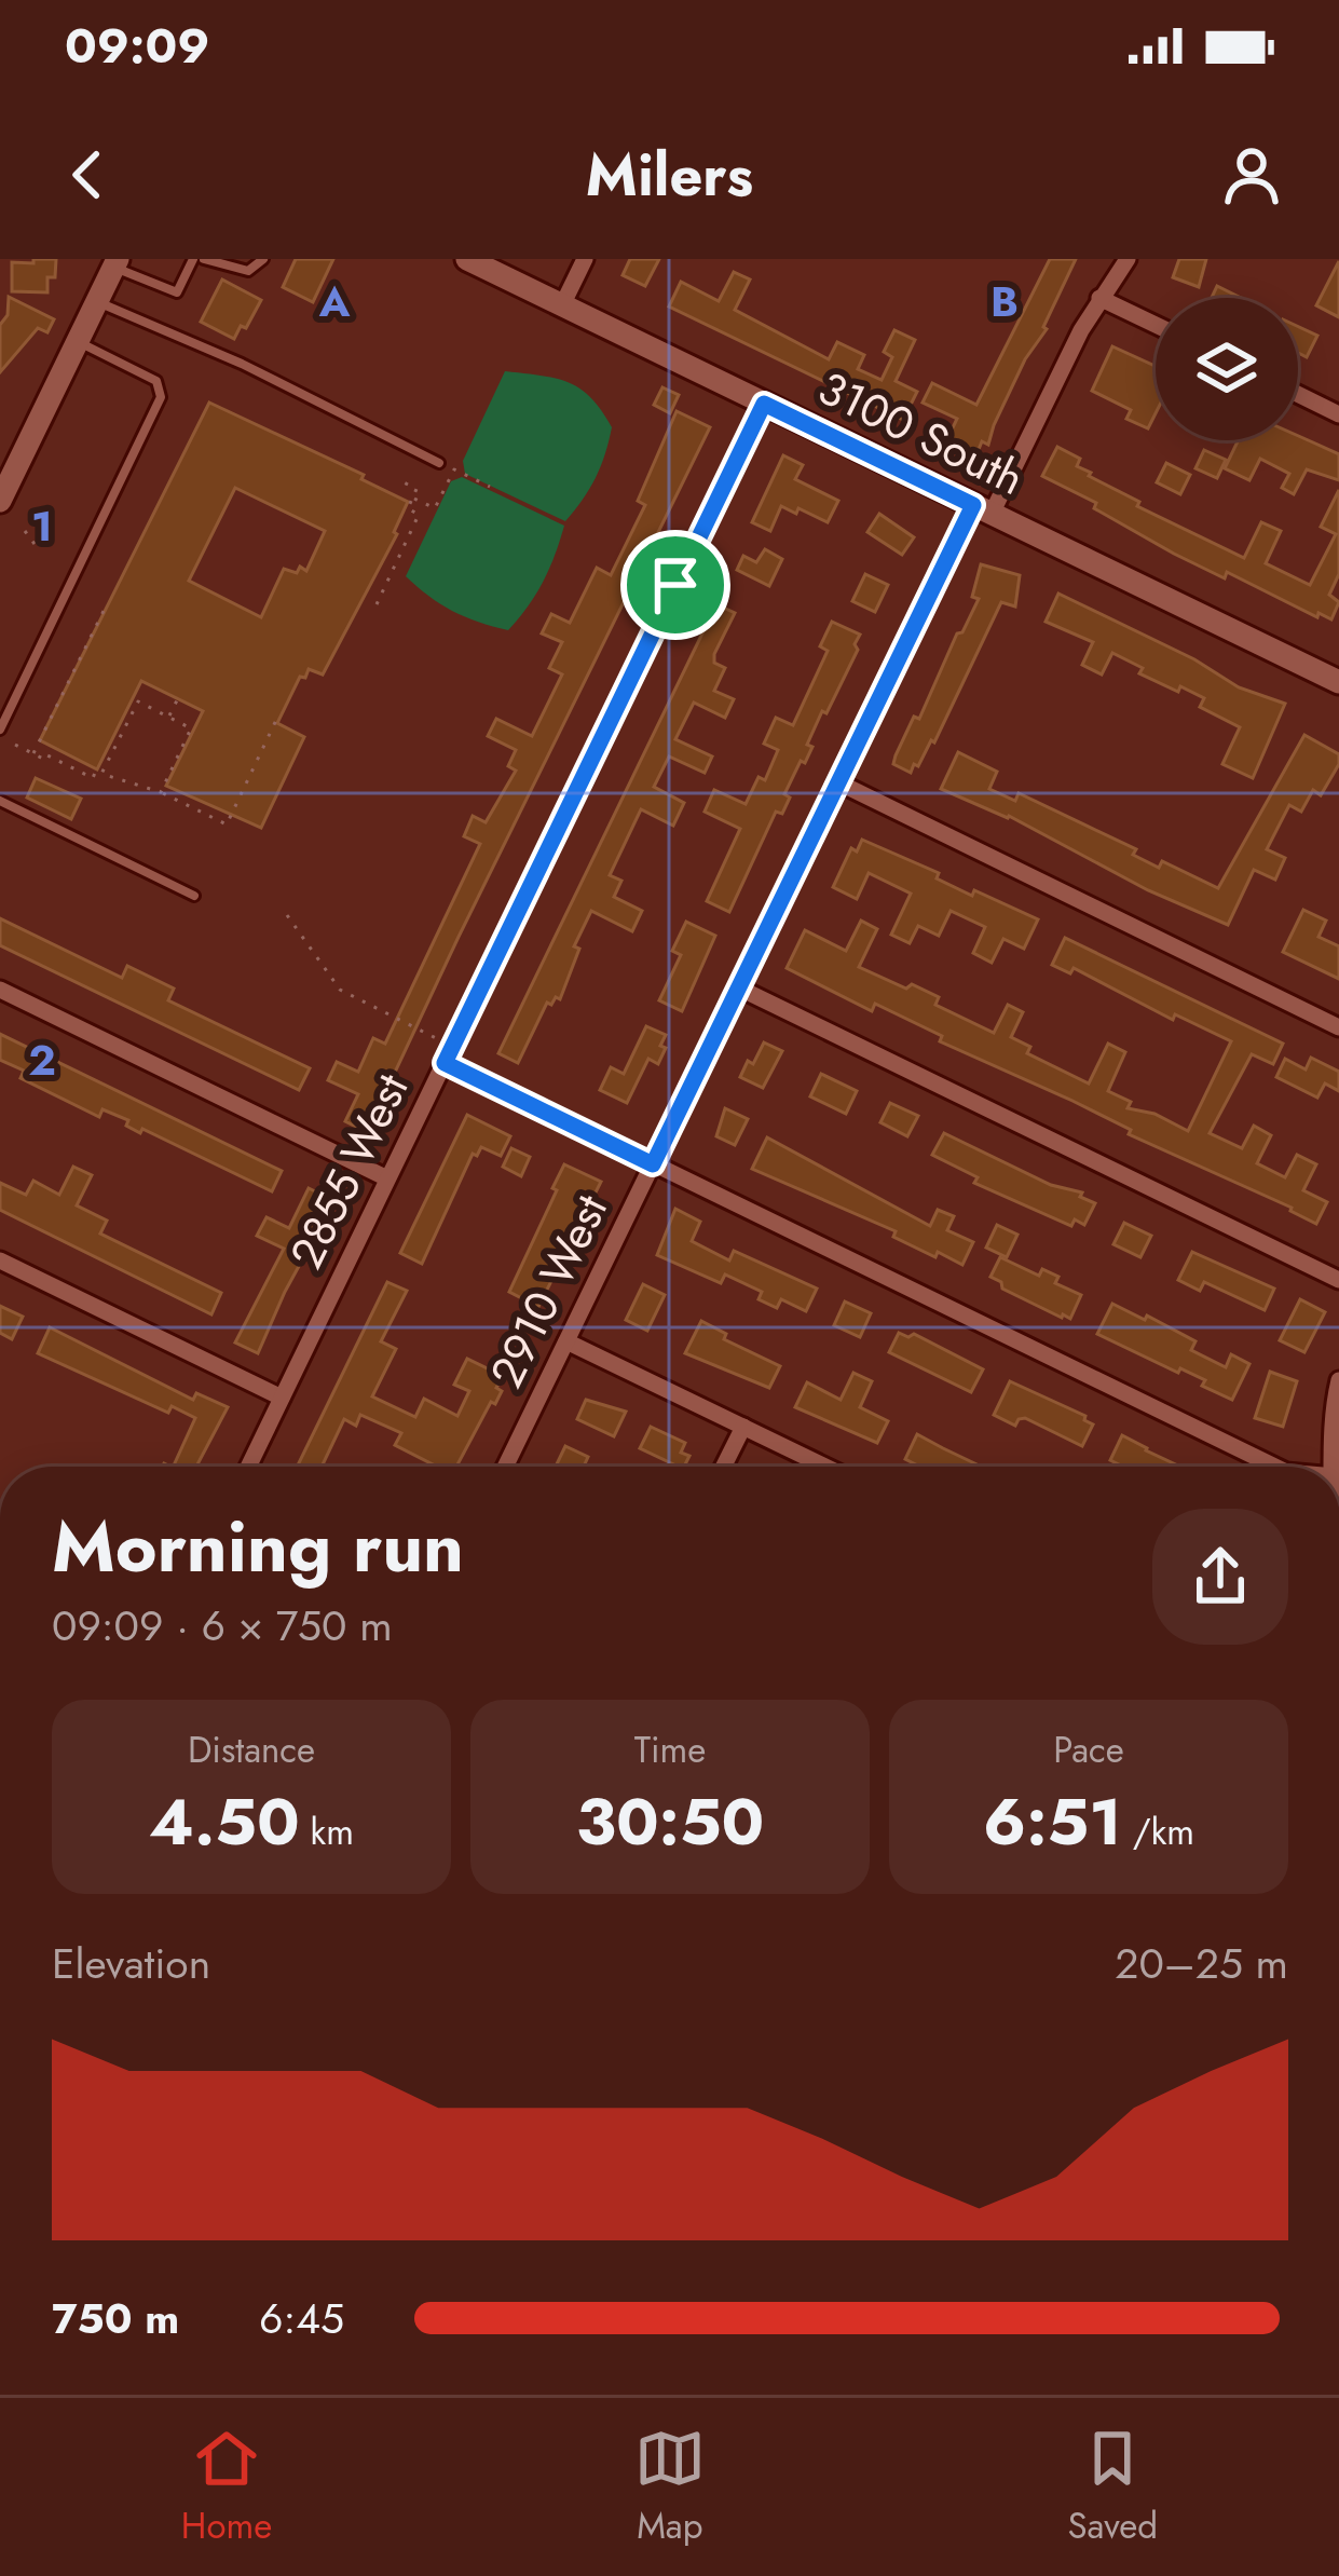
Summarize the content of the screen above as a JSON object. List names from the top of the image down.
{
  "streets": {
    "main road": ["3100 South"],
    "street": ["2855 West", "2910 West"]
  },
  "crossings": [
    ["3100 South", "2855 West"],
    ["3100 South", "2910 West"]
  ],
  "page": {
    "status": "09:09",
    "header": "Milers",
    "heading": ["Morning run", "09:09 · 6 × 750 m"],
    "stats": [
      ["Distance", "4.50 km"],
      ["Time", "30:50"],
      ["Pace", "6:51 /km"]
    ],
    "chart": ["Elevation", "20–25 m"],
    "list": [
      {
        "name": "750 m",
        "note": "6:45"
      }
    ],
    "tabs": ["Home", "Map", "Saved"]
  },
  "grid": {
    "columns": ["A", "B"],
    "rows": ["1", "2"]
  }
}
